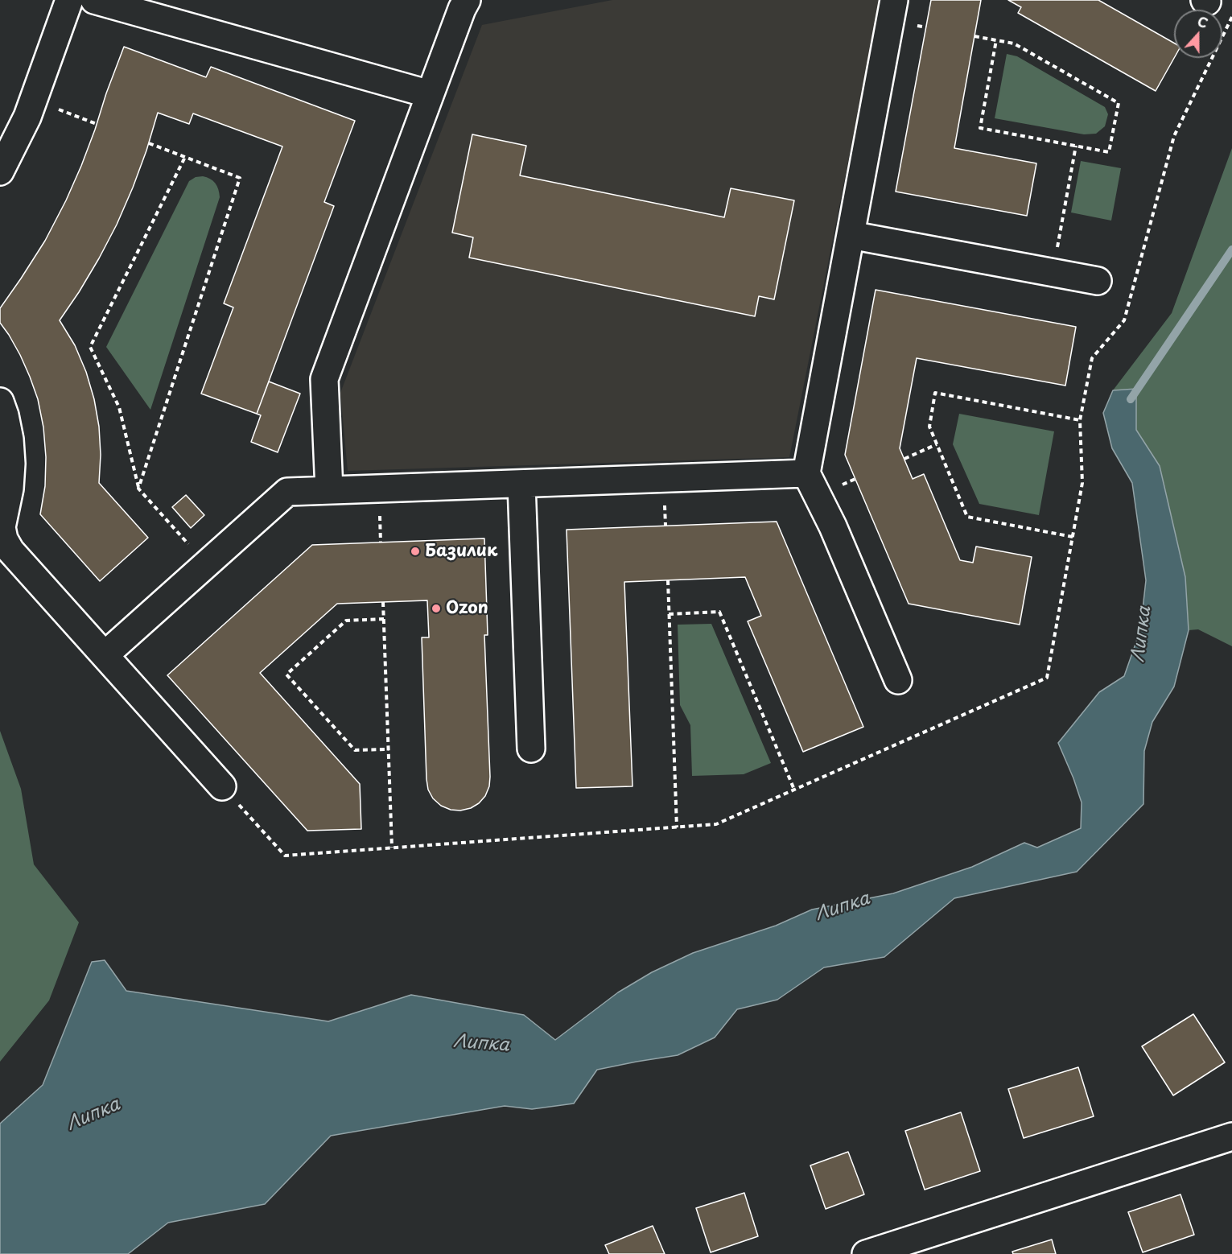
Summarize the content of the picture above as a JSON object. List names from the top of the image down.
{
  "water": ["Липка"],
  "places": ["Базилик", "Ozon"],
  "north": "top"
}
